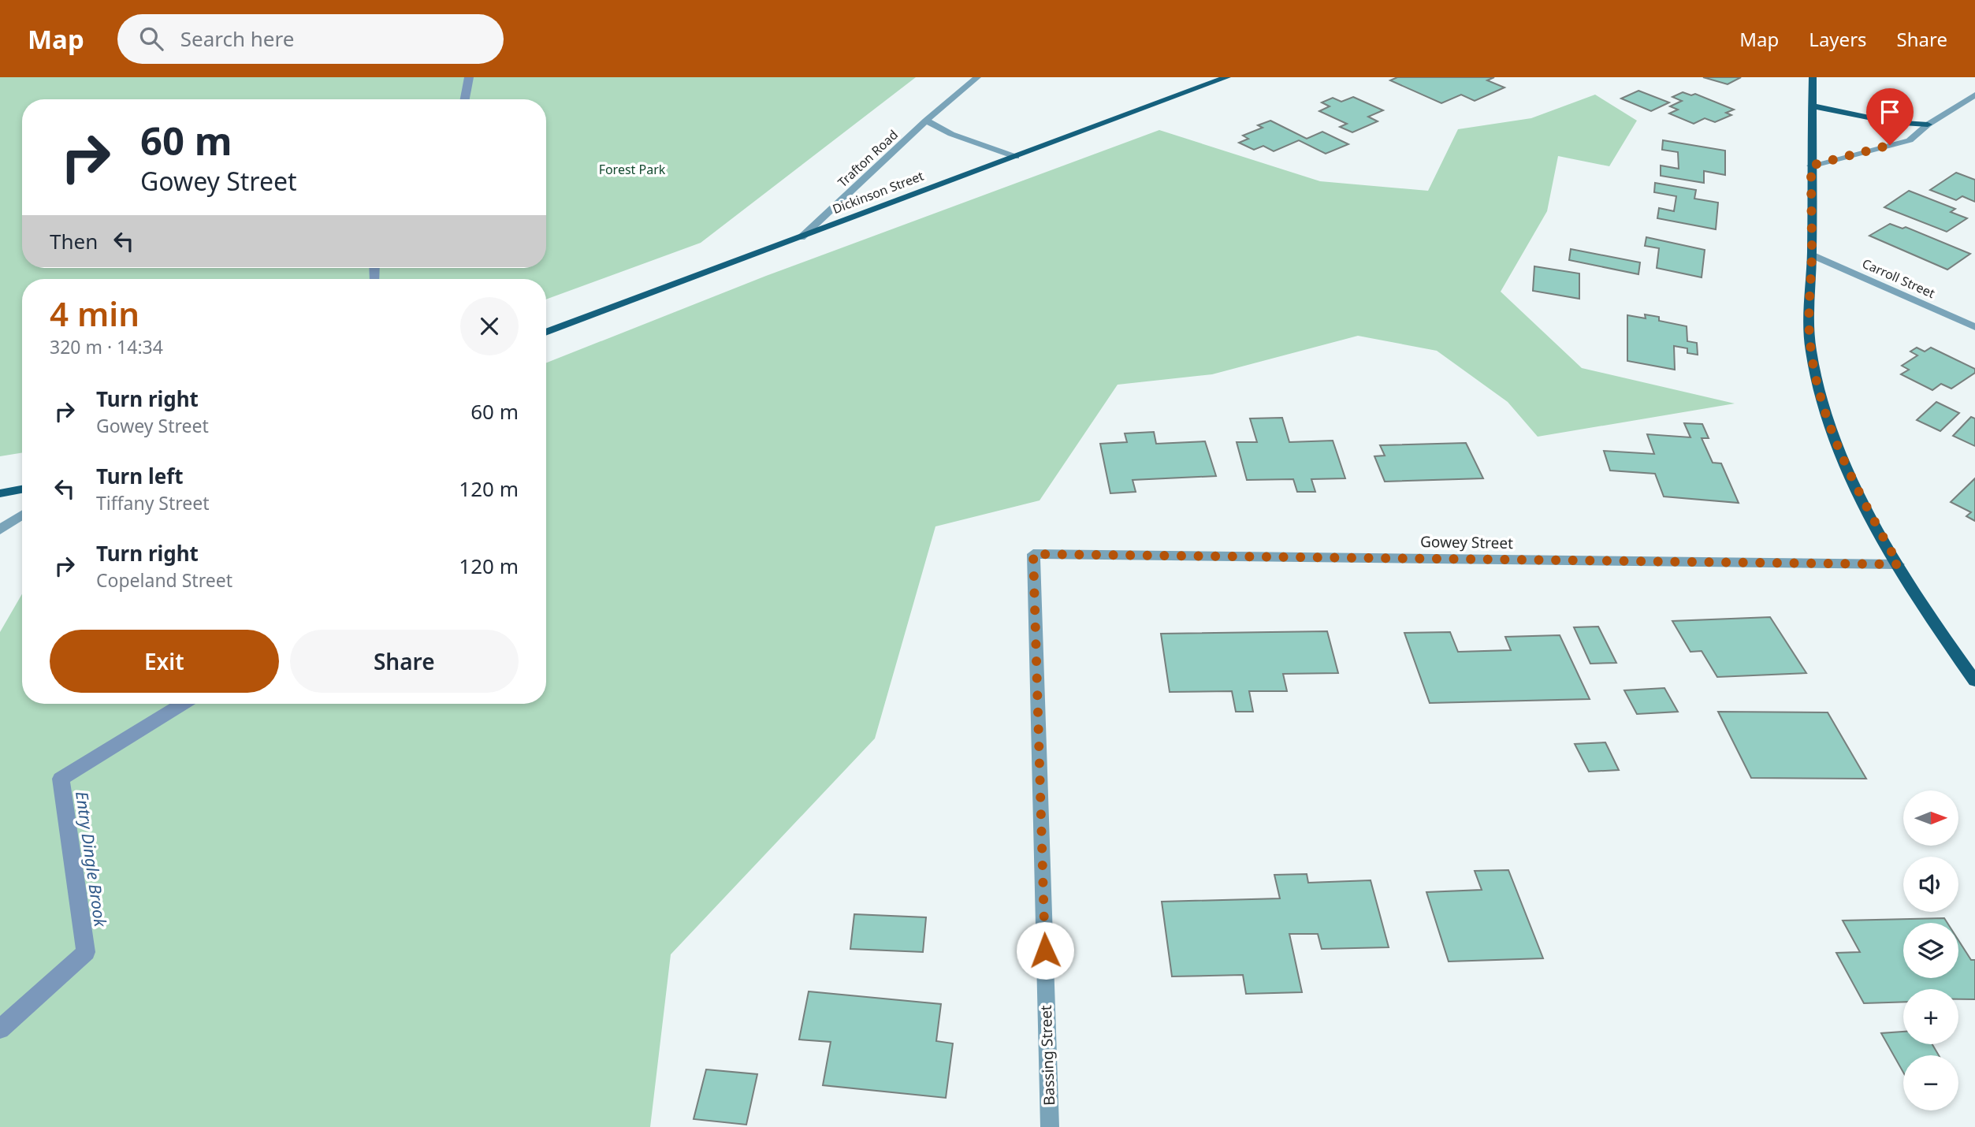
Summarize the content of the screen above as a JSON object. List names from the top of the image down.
{
  "streets": {
    "main road": ["Dickinson Street"],
    "street": [
      "Trafton Road",
      "Carroll Street",
      "Gowey Street",
      "Bassing Street"
    ]
  },
  "crossings": [
    ["Trafton Road", "Dickinson Street"],
    ["Gowey Street", "Bassing Street"]
  ],
  "water": ["Entry Dingle Brook"],
  "parks": ["Forest Park"],
  "north": "right",
  "page": {
    "header": "Map",
    "search": "Search here",
    "nav": ["Map", "Layers", "Share"],
    "turn": ["60 m", "Gowey Street"],
    "then": "Then",
    "heading": ["4 min", "320 m · 14:34"],
    "list": [
      {
        "name": "Turn right",
        "note": "Gowey Street",
        "value": "60 m"
      },
      {
        "name": "Turn left",
        "note": "Tiffany Street",
        "value": "120 m"
      },
      {
        "name": "Turn right",
        "note": "Copeland Street",
        "value": "120 m"
      }
    ],
    "buttons": ["Exit", "Share"],
    "map_buttons": ["+", "−"]
  }
}
